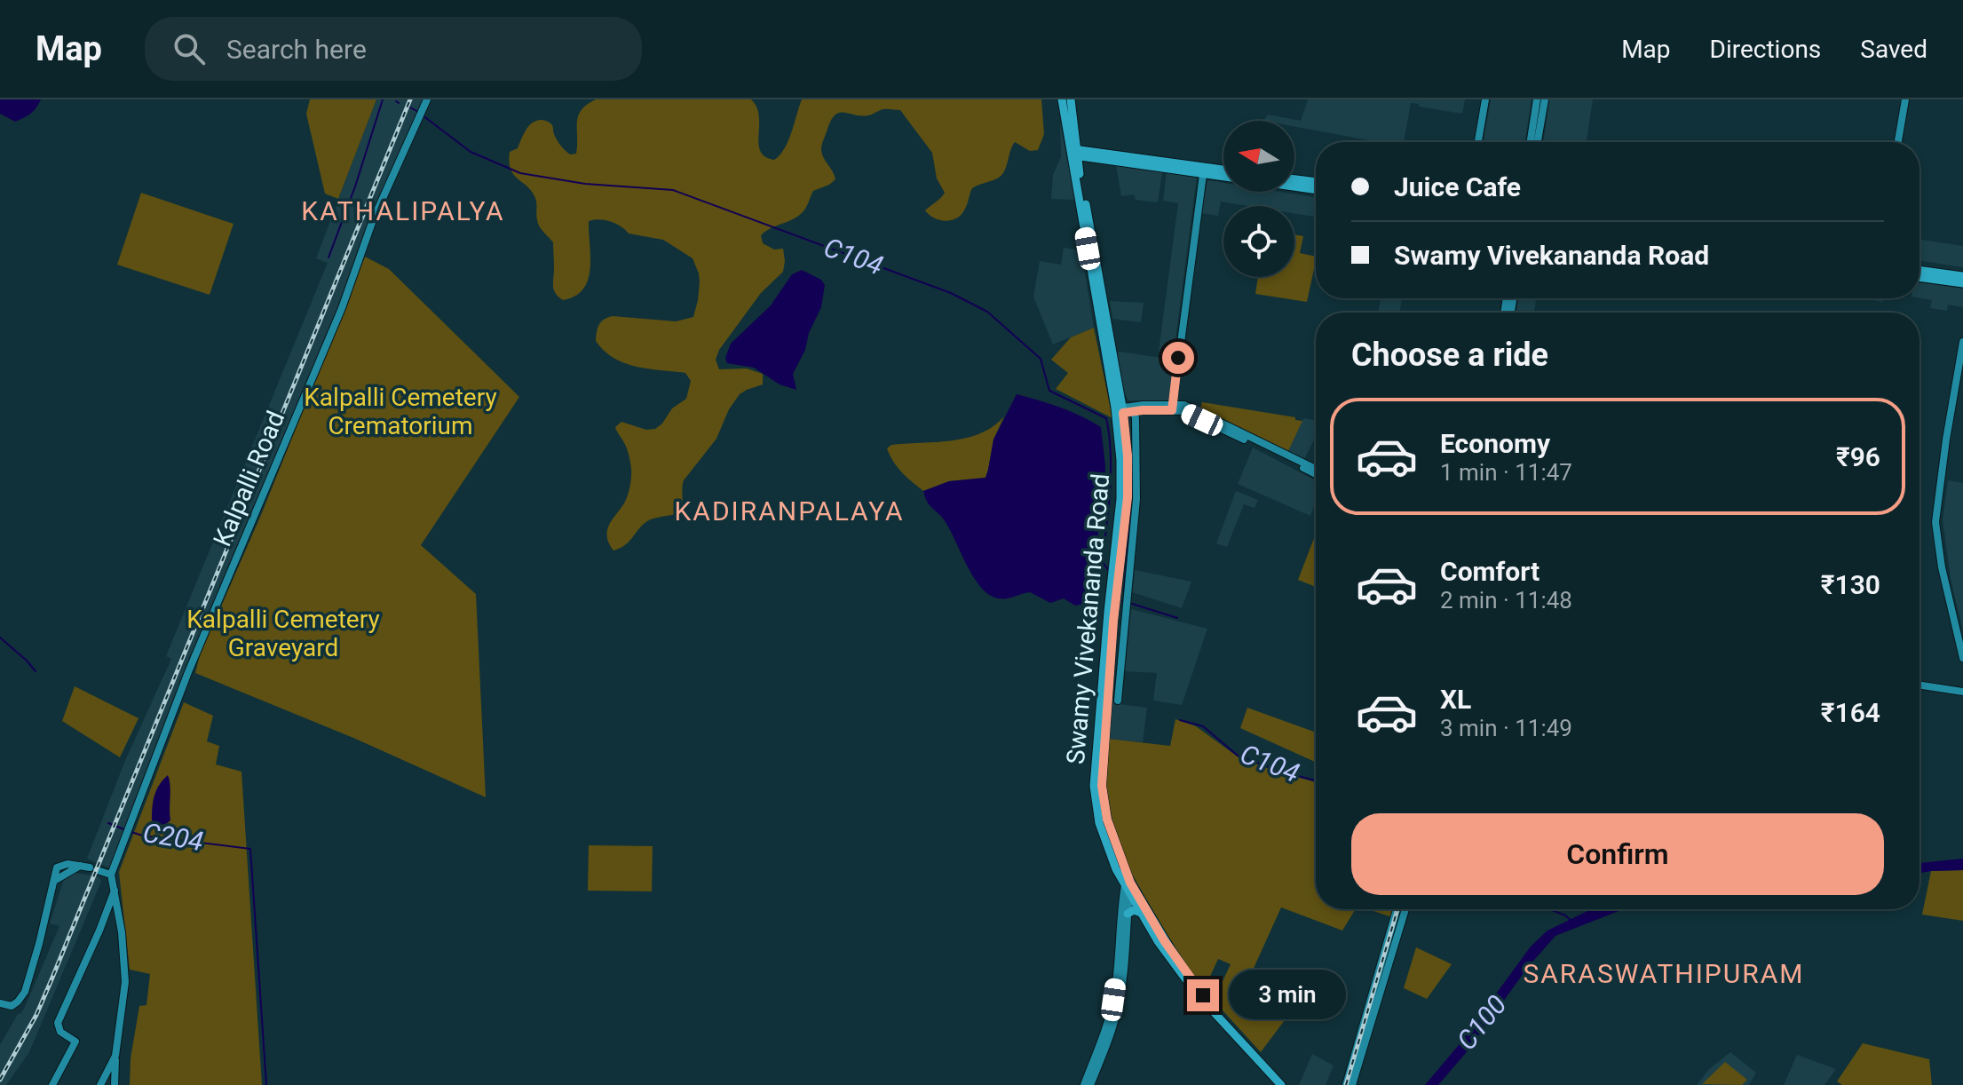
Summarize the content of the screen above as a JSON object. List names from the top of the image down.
{
  "streets": {
    "main road": ["Swamy Vivekananda Road"],
    "street": ["Kalpalli Road"]
  },
  "districts": ["KATHALIPALYA", "KADIRANPALAYA", "SARASWATHIPURAM"],
  "water": ["C104", "C204", "C100"],
  "parks": ["Kalpalli Cemetery Crematorium", "Kalpalli Cemetery Graveyard"],
  "north": "left",
  "page": {
    "header": "Map",
    "search": "Search here",
    "nav": ["Map", "Directions", "Saved"],
    "banner": ["Juice Cafe", "Swamy Vivekananda Road"],
    "heading": "Choose a ride",
    "list": [
      {
        "name": "Economy",
        "note": "1 min · 11:47",
        "value": "₹96"
      },
      {
        "name": "Comfort",
        "note": "2 min · 11:48",
        "value": "₹130"
      },
      {
        "name": "XL",
        "note": "3 min · 11:49",
        "value": "₹164"
      }
    ],
    "buttons": "Confirm",
    "bubble": "3 min"
  }
}
